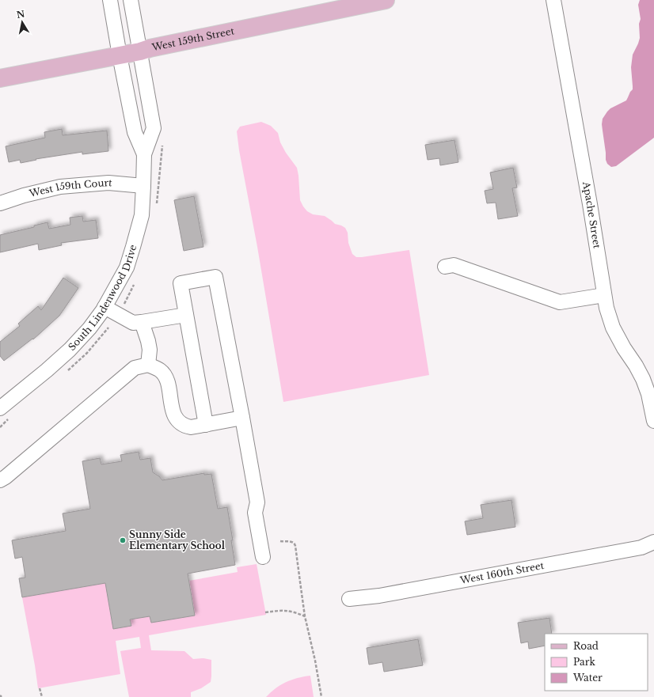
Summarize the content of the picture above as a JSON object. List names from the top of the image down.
{
  "streets": {
    "main road": ["West 159th Street"],
    "street": [
      "West 159th Court",
      "Apache Street",
      "South Lindenwood Drive",
      "West 160th Street"
    ]
  },
  "crossings": [
    ["West 159th Street", "South Lindenwood Drive"],
    ["West 159th Court", "South Lindenwood Drive"]
  ],
  "places": ["Sunny Side Elementary School"],
  "legend": ["Road", "Park", "Water"],
  "north": "top"
}
